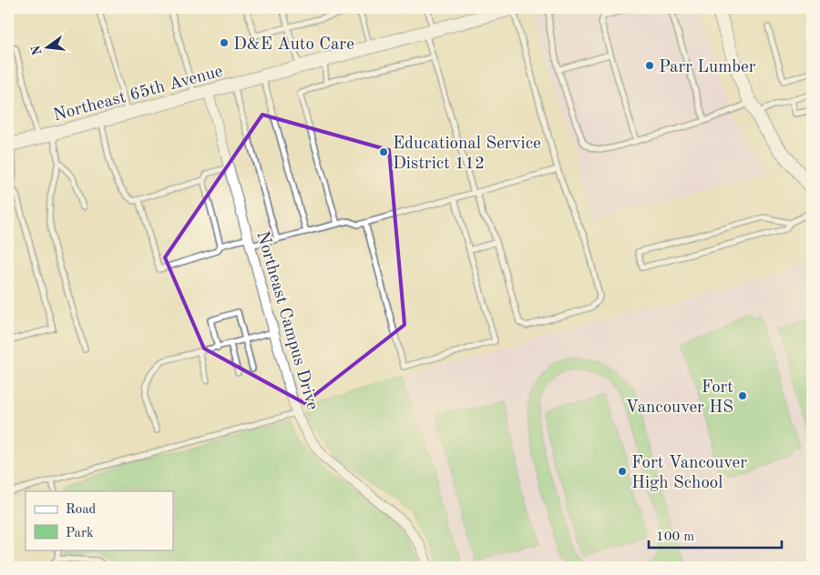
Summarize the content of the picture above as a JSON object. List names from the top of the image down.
{
  "streets": {
    "street": ["Northeast 65th Avenue", "Northeast Campus Drive"]
  },
  "crossings": [
    ["Northeast 65th Avenue", "Northeast Campus Drive"]
  ],
  "places": [
    "D&E Auto Care",
    "Parr Lumber",
    "Educational Service District 112",
    "Fort Vancouver HS",
    "Fort Vancouver High School"
  ],
  "legend": ["Road", "Park"],
  "scale_bar": "100 m",
  "north": "left"
}
